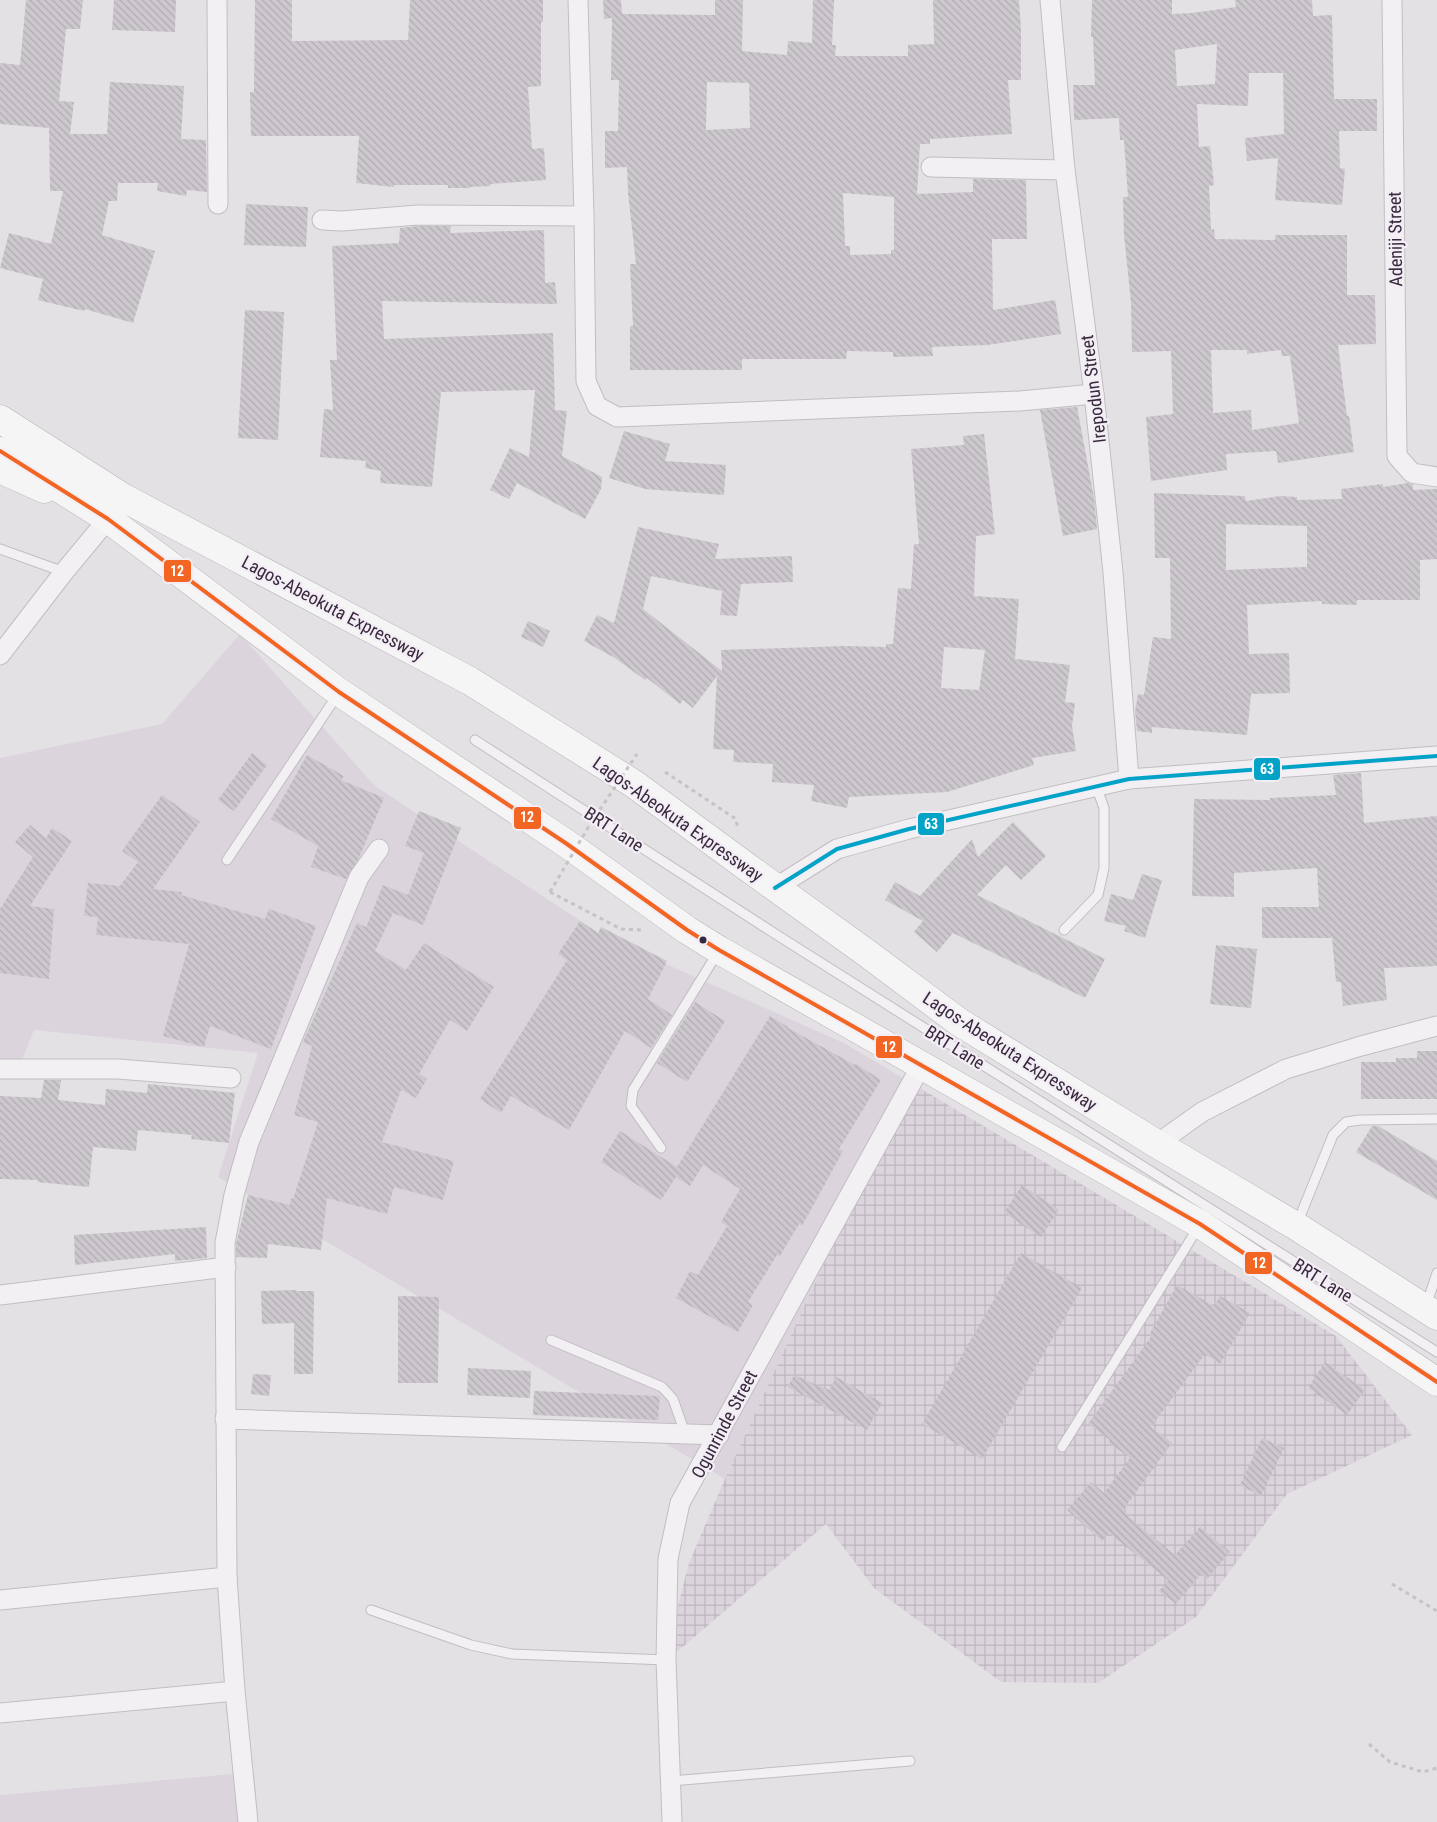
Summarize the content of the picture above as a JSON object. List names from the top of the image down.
{
  "streets": {
    "main road": ["Lagos-Abeokuta Expressway"],
    "street": ["Adeniji Street", "Irepodun Street", "Ogunrinde Street"],
    "lane": ["BRT Lane"]
  },
  "crossings": [
    ["Lagos-Abeokuta Expressway", "Ogunrinde Street"]
  ],
  "lines": ["transit line 12", "transit line 63"]
}
